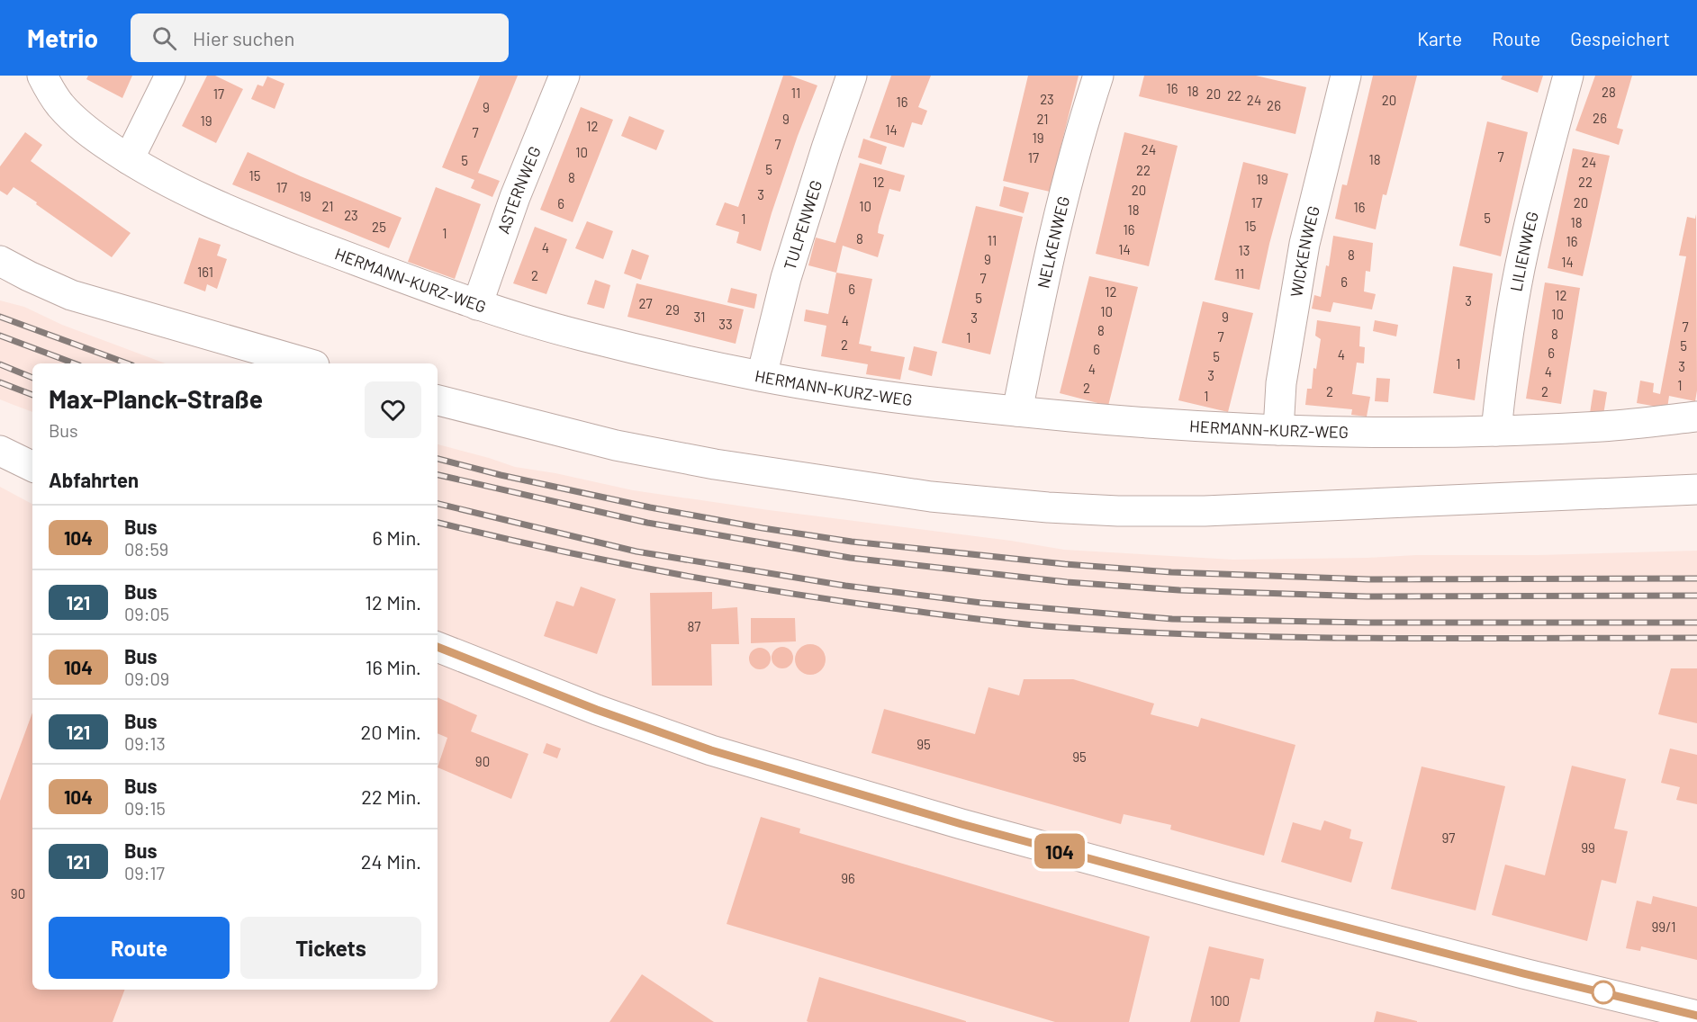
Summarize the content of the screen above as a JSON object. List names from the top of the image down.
{
  "streets": {
    "street": [
      "ASTERNWEG",
      "TULPENWEG",
      "NELKENWEG",
      "WICKENWEG",
      "LILIENWEG",
      "HERMANN-KURZ-WEG"
    ]
  },
  "crossings": [
    ["ASTERNWEG", "HERMANN-KURZ-WEG"],
    ["TULPENWEG", "HERMANN-KURZ-WEG"],
    ["NELKENWEG", "HERMANN-KURZ-WEG"],
    ["WICKENWEG", "HERMANN-KURZ-WEG"],
    ["LILIENWEG", "HERMANN-KURZ-WEG"]
  ],
  "lines": ["bus line 104"],
  "house_numbers": [
    "16",
    "18",
    "28",
    "11",
    "17",
    "20",
    "22",
    "23",
    "24",
    "20",
    "16",
    "26",
    "9",
    "26",
    "9",
    "21",
    "19",
    "12",
    "14",
    "7",
    "19",
    "7",
    "24",
    "10",
    "7",
    "17",
    "18",
    "5",
    "24",
    "5",
    "22",
    "15",
    "8",
    "19",
    "12",
    "22",
    "17",
    "20",
    "3",
    "19",
    "17",
    "20",
    "6",
    "21",
    "10",
    "16",
    "18",
    "23",
    "5",
    "1",
    "18",
    "15",
    "25",
    "16",
    "1",
    "8",
    "11",
    "16",
    "4",
    "14",
    "13",
    "8",
    "9",
    "14",
    "161",
    "11",
    "2",
    "7",
    "6",
    "6",
    "12",
    "12",
    "5",
    "3",
    "27",
    "29",
    "10",
    "10",
    "31",
    "9",
    "3",
    "4",
    "33",
    "7",
    "8",
    "8",
    "7",
    "1",
    "2",
    "5",
    "6",
    "6",
    "4",
    "5",
    "1",
    "3",
    "4",
    "4",
    "3",
    "1",
    "2",
    "2",
    "2",
    "1",
    "87",
    "95",
    "95",
    "90",
    "97",
    "99",
    "96",
    "90",
    "99/1",
    "100"
  ],
  "page": {
    "header": "Metrio",
    "search": "Hier suchen",
    "nav": ["Karte", "Route", "Gespeichert"],
    "on_map": "104",
    "heading": [
      ["Max-Planck-Straße", "Bus"],
      "Abfahrten"
    ],
    "list": [
      {
        "mark": "104",
        "name": "Bus",
        "note": "08:59",
        "value": "6 Min."
      },
      {
        "mark": "121",
        "name": "Bus",
        "note": "09:05",
        "value": "12 Min."
      },
      {
        "mark": "104",
        "name": "Bus",
        "note": "09:09",
        "value": "16 Min."
      },
      {
        "mark": "121",
        "name": "Bus",
        "note": "09:13",
        "value": "20 Min."
      },
      {
        "mark": "104",
        "name": "Bus",
        "note": "09:15",
        "value": "22 Min."
      },
      {
        "mark": "121",
        "name": "Bus",
        "note": "09:17",
        "value": "24 Min."
      }
    ],
    "buttons": ["Route", "Tickets"]
  }
}
